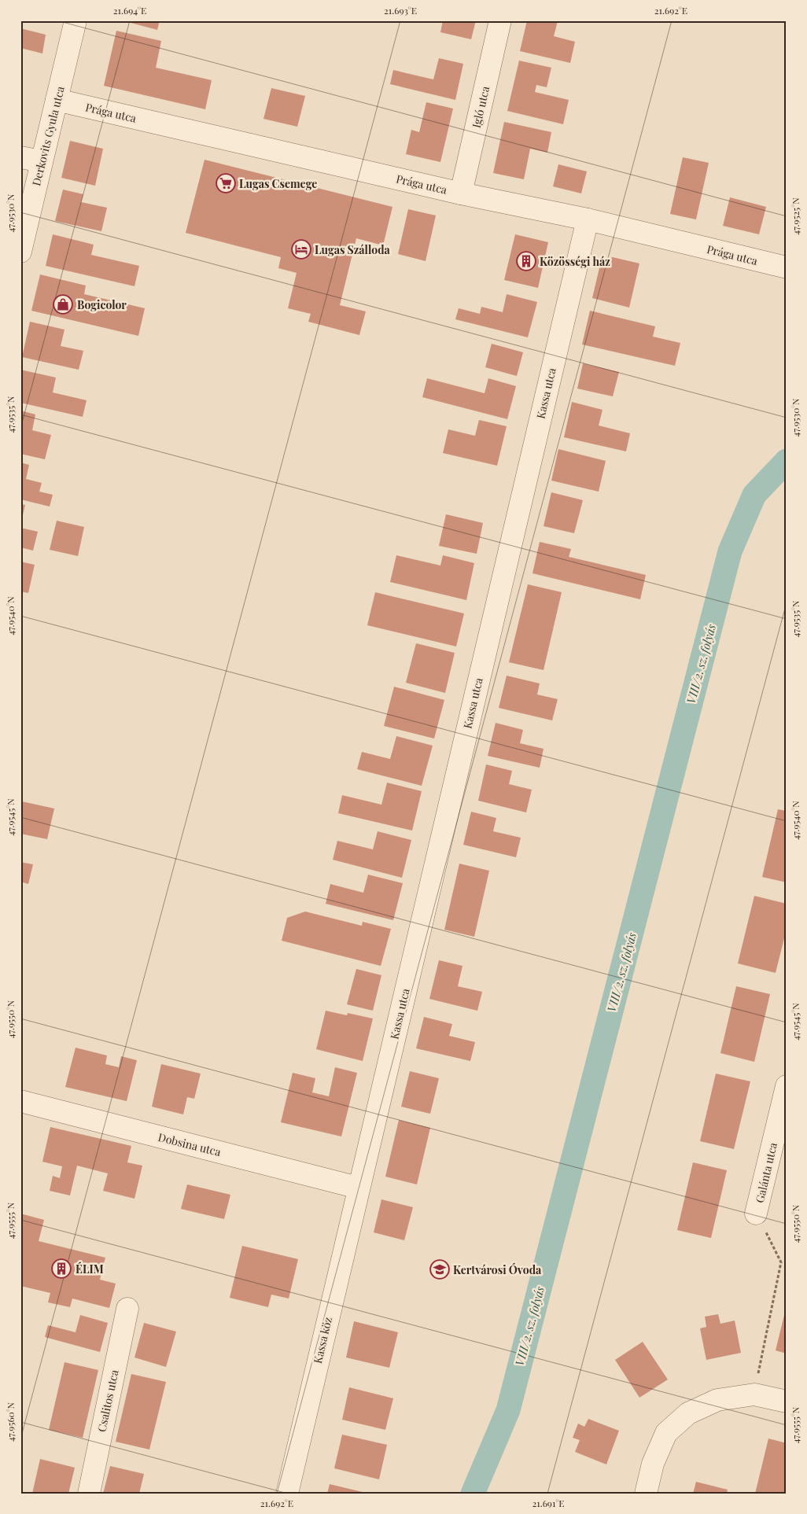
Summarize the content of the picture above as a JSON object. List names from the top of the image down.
{
  "streets": {
    "street": [
      "Igló utca",
      "Prága utca",
      "Derkovits Gyula utca",
      "Kassa utca",
      "Dobsina utca",
      "Galánta utca",
      "Kassa köz",
      "Csalitos utca"
    ]
  },
  "crossings": [
    ["Igló utca", "Prága utca"],
    ["Prága utca", "Derkovits Gyula utca"],
    ["Prága utca", "Kassa utca"],
    ["Kassa utca", "Dobsina utca"],
    ["Kassa utca", "Kassa köz"],
    ["Dobsina utca", "Kassa köz"]
  ],
  "water": ["VIII/2. sz. folyás"],
  "places": {
    "supermarket": ["Lugas Csemege"],
    "hotel": ["Lugas Szálloda"],
    "building": ["Közösségi ház", "ÉLIM"],
    "shop": ["Bogicolor"],
    "school or university": ["Kertvárosi Óvoda"]
  },
  "coordinates": [
    "21.694°E",
    "21.693°E",
    "21.692°E",
    "47.9530°N",
    "47.9525°N",
    "47.9535°N",
    "47.9540°N",
    "47.9545°N",
    "47.9550°N",
    "47.9555°N",
    "47.9560°N",
    "21.691°E"
  ]
}
